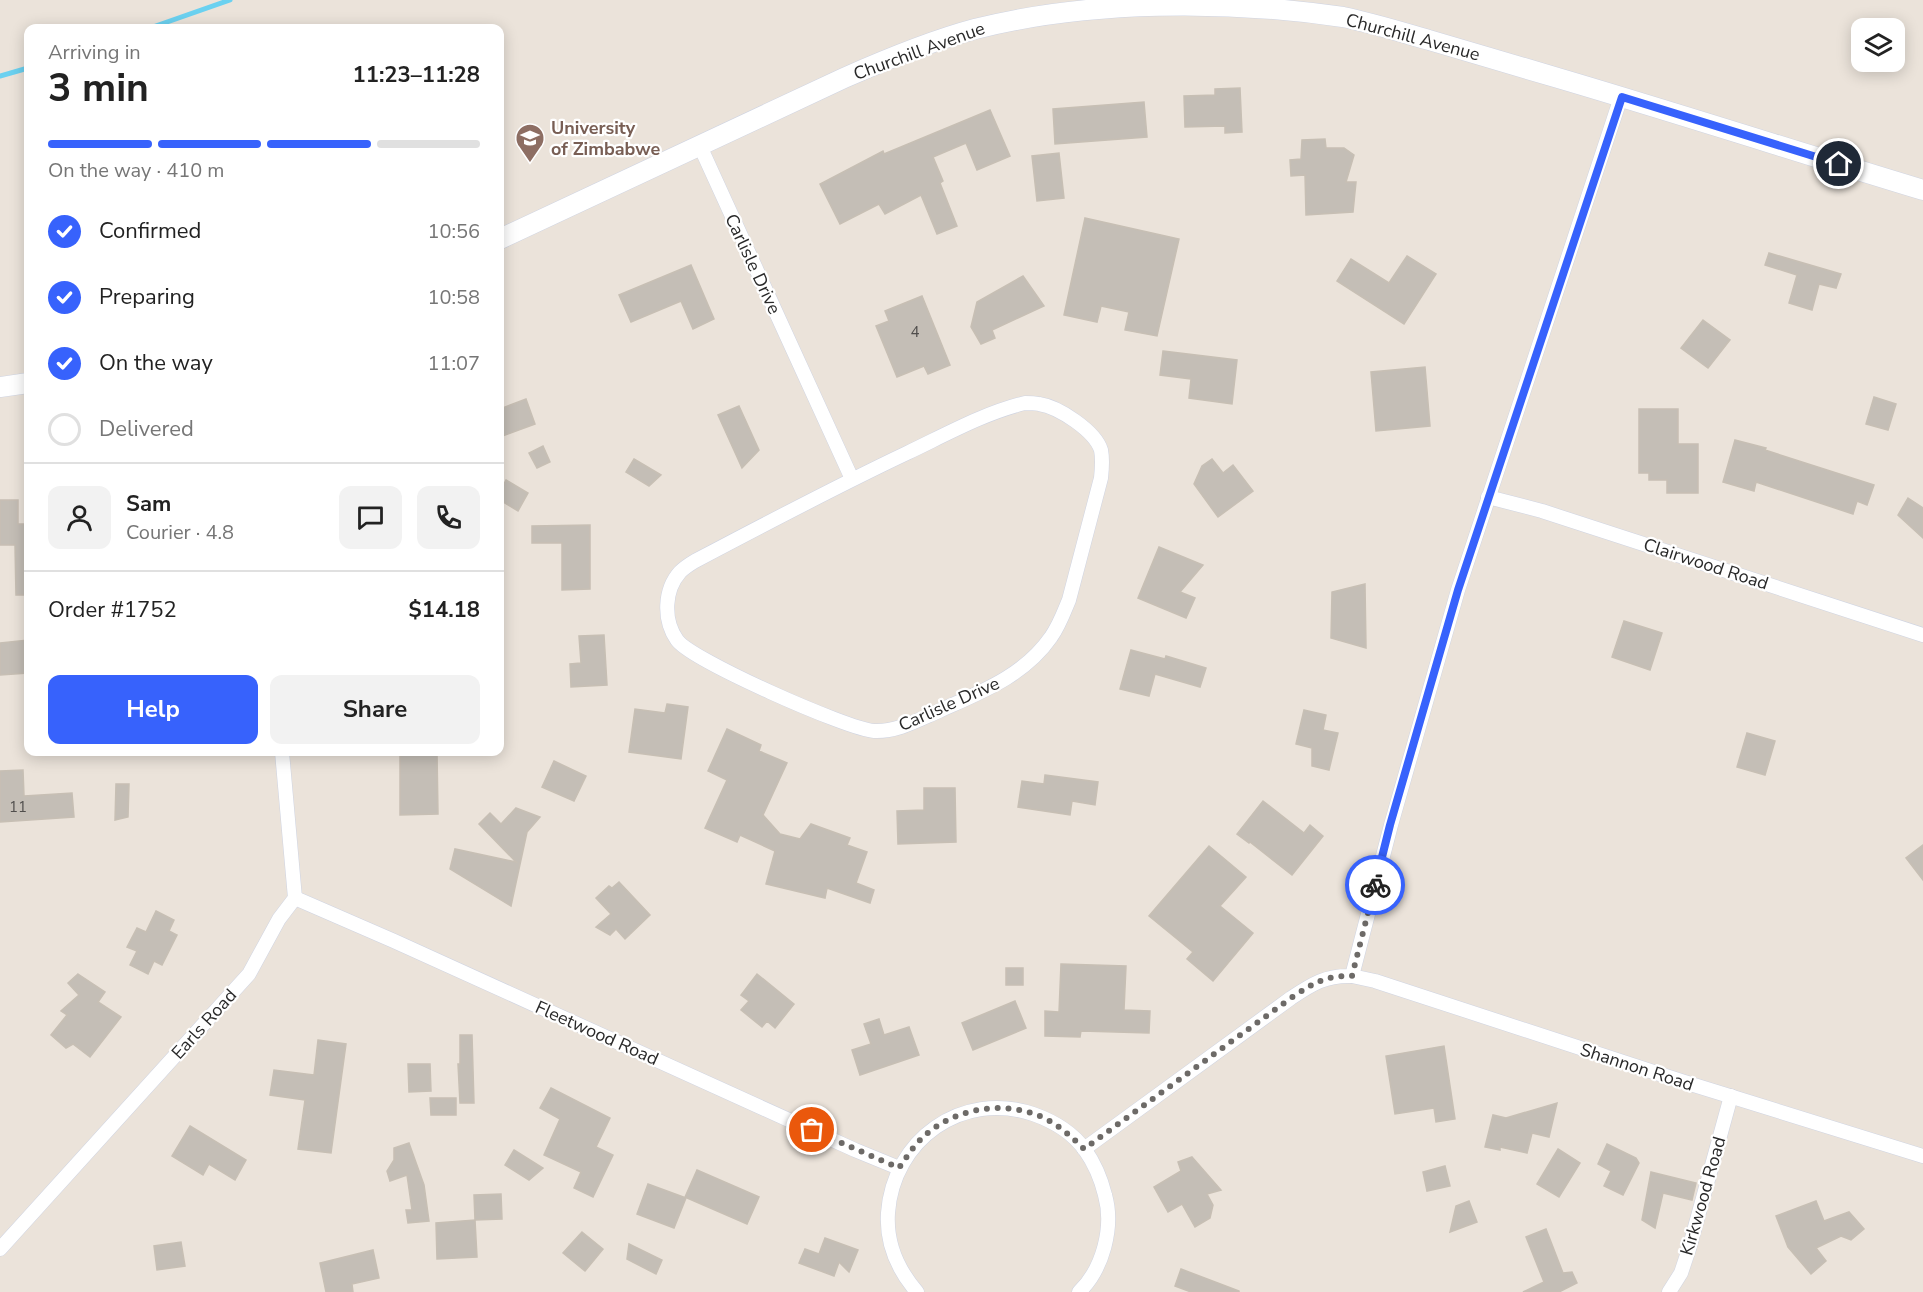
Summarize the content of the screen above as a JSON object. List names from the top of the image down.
{
  "streets": {
    "main road": ["Churchill Avenue"],
    "street": [
      "Carlisle Drive",
      "Clairwood Road",
      "Earls Road",
      "Fleetwood Road",
      "Shannon Road",
      "Kirkwood Road"
    ]
  },
  "crossings": [
    ["Churchill Avenue", "Carlisle Drive"],
    ["Earls Road", "Fleetwood Road"],
    ["Shannon Road", "Kirkwood Road"]
  ],
  "places": {
    "school or university": ["University of Zimbabwe"]
  },
  "house_numbers": ["4", "11"],
  "page": {
    "heading": ["3 min", "Arriving in", "11:23–11:28"],
    "panel": [
      "Sam",
      "Courier · 4.8",
      "Order #1752",
      "$14.18"
    ],
    "bar": "On the way · 410 m",
    "list": [
      ["Confirmed", "10:56"],
      ["Preparing", "10:58"],
      ["On the way", "11:07"],
      "Delivered"
    ],
    "buttons": ["Help", "Share"]
  }
}
